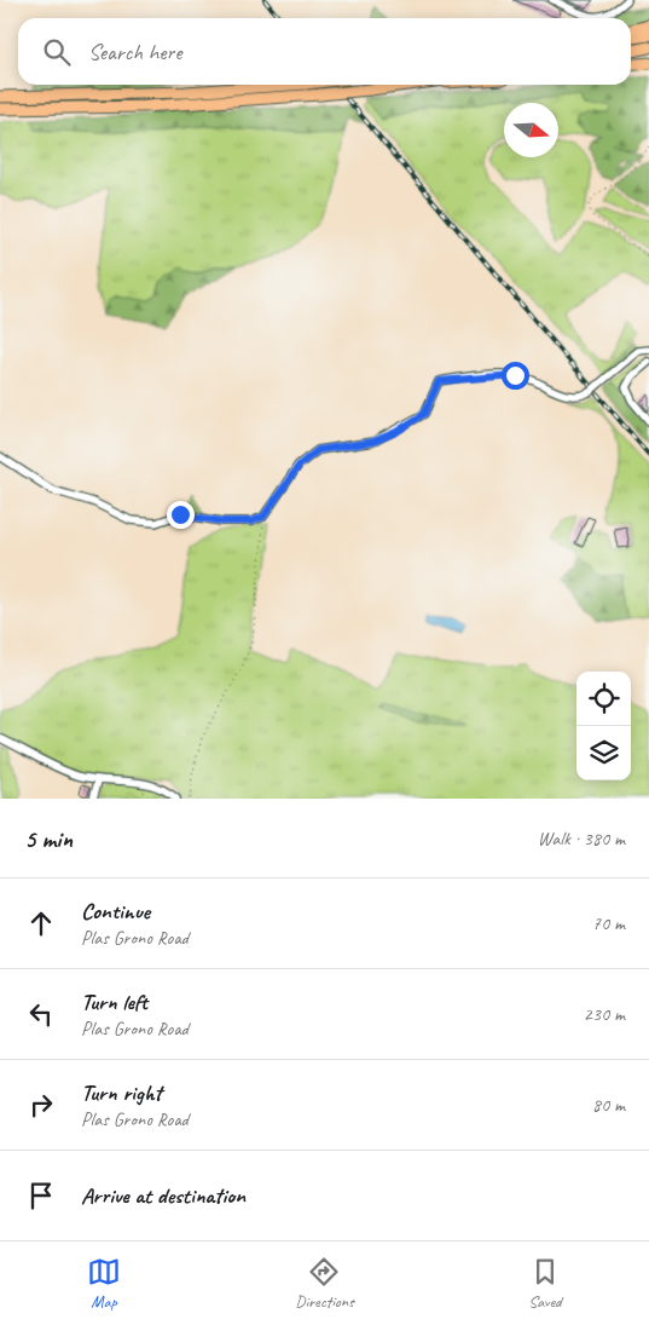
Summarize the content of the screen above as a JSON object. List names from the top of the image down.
{
  "north": "right",
  "page": {
    "search": "Search here",
    "heading": ["5 min", "Walk · 380 m"],
    "list": [
      ["Continue", "Plas Grono Road", "70 m"],
      ["Turn left", "Plas Grono Road", "230 m"],
      ["Turn right", "Plas Grono Road", "80 m"],
      "Arrive at destination"
    ],
    "nav": ["Map", "Directions", "Saved"]
  }
}
